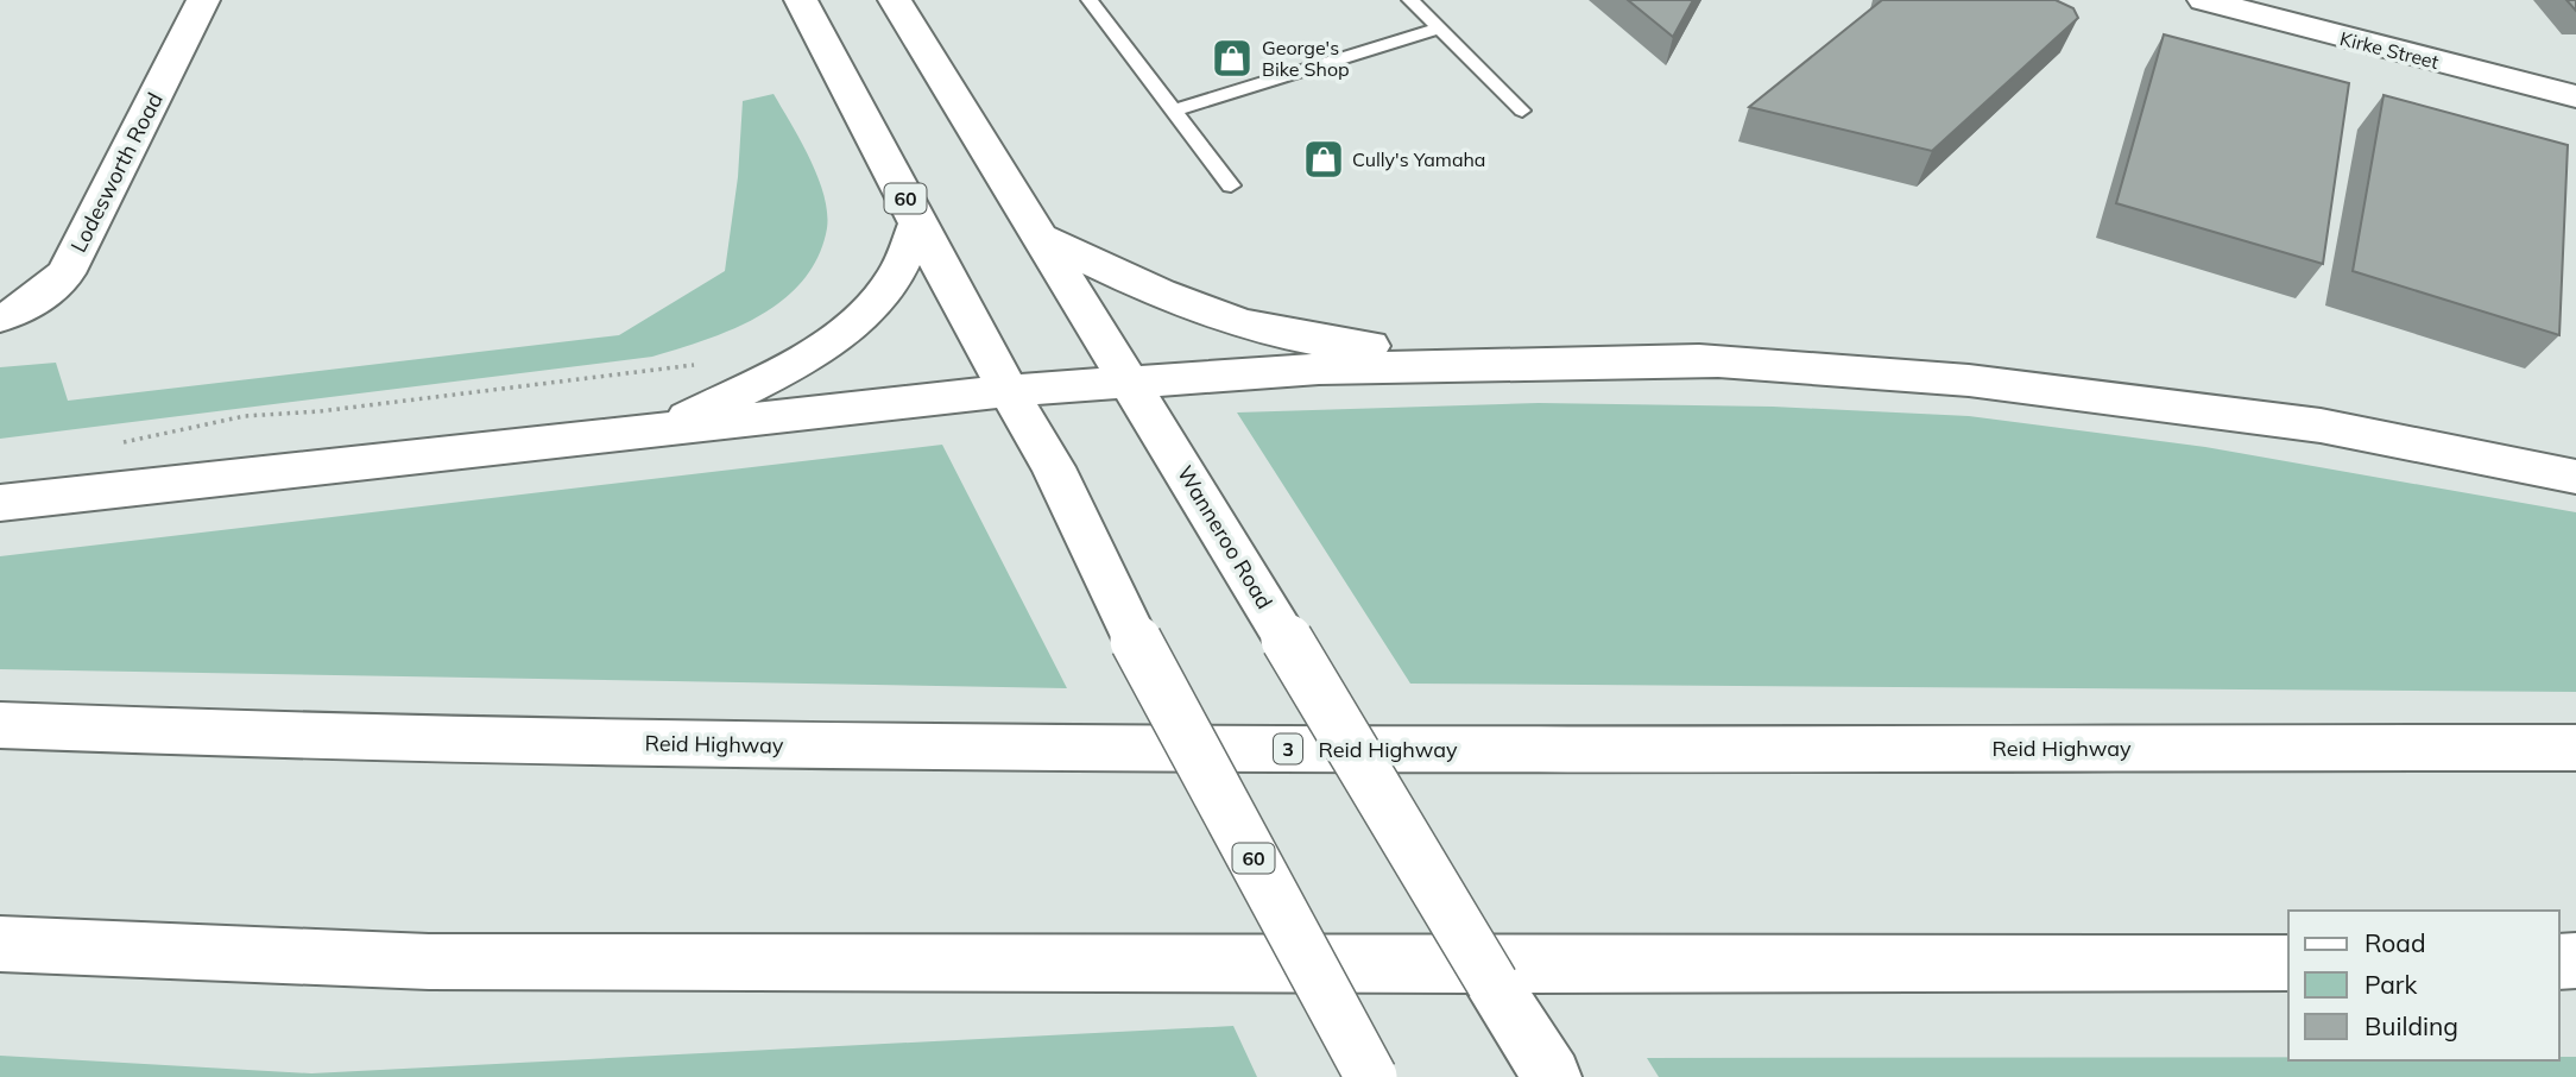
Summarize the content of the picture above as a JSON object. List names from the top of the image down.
{
  "streets": {
    "main road": [
      "Kirke Street",
      "Lodesworth Road",
      "60",
      "Wanneroo Road",
      "Reid Highway",
      "3"
    ]
  },
  "places": {
    "shop": ["George's Bike Shop", "Cully's Yamaha"]
  },
  "legend": ["Road", "Park", "Building"]
}
